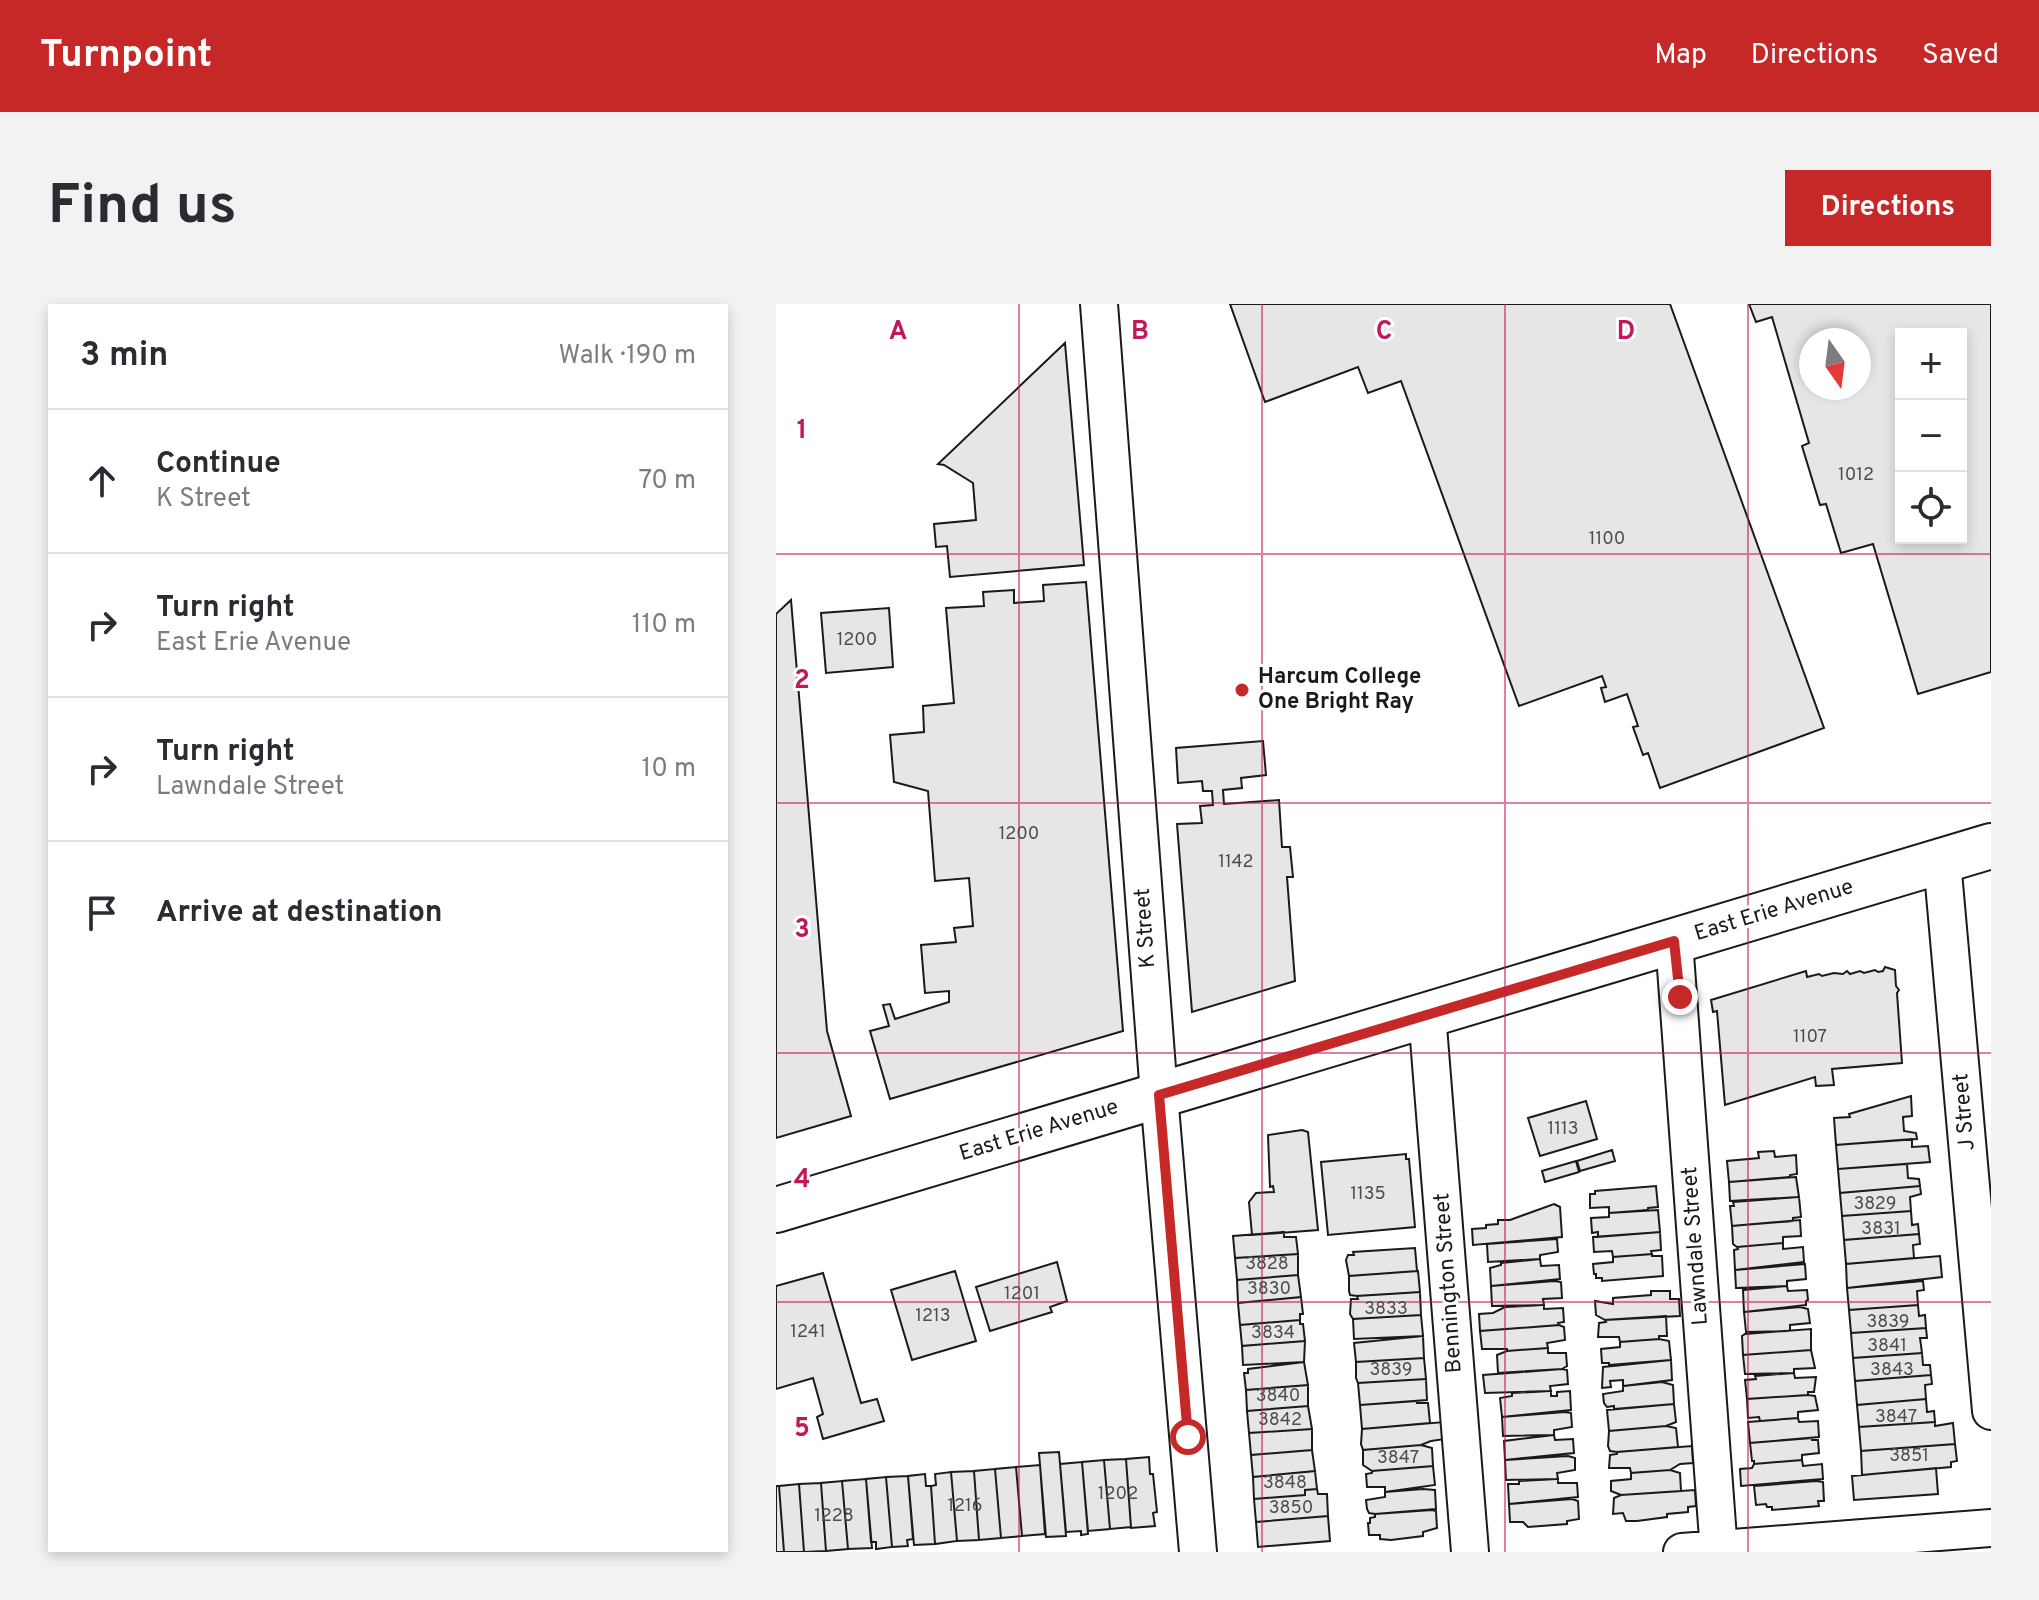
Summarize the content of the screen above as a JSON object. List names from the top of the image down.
{
  "streets": {
    "main road": ["East Erie Avenue"],
    "street": [
      "K Street",
      "J Street",
      "Lawndale Street",
      "Bennington Street"
    ]
  },
  "crossings": [
    ["East Erie Avenue", "K Street"],
    ["East Erie Avenue", "J Street"],
    ["East Erie Avenue", "Lawndale Street"],
    ["East Erie Avenue", "Bennington Street"]
  ],
  "places": ["Harcum College One Bright Ray"],
  "house_numbers": [
    "1012",
    "1100",
    "1200",
    "1200",
    "1142",
    "1107",
    "1113",
    "1135",
    "3829",
    "3831",
    "3828",
    "3830",
    "1201",
    "3833",
    "1213",
    "3839",
    "1241",
    "3834",
    "3841",
    "3839",
    "3843",
    "3840",
    "3847",
    "3842",
    "3851",
    "3847",
    "3848",
    "1202",
    "1216",
    "3850",
    "1228"
  ],
  "north": "bottom",
  "page": {
    "header": "Turnpoint",
    "nav": ["Map", "Directions", "Saved"],
    "buttons": "Directions",
    "title": "Find us",
    "heading": ["3 min", "Walk · 190 m"],
    "map_buttons": ["+", "−"],
    "list": [
      ["Continue", "K Street", "70 m"],
      ["Turn right", "East Erie Avenue", "110 m"],
      ["Turn right", "Lawndale Street", "10 m"],
      "Arrive at destination"
    ]
  },
  "grid": {
    "columns": [
      "A",
      "B",
      "C",
      "D"
    ],
    "rows": [
      "1",
      "2",
      "3",
      "4",
      "5"
    ]
  }
}
